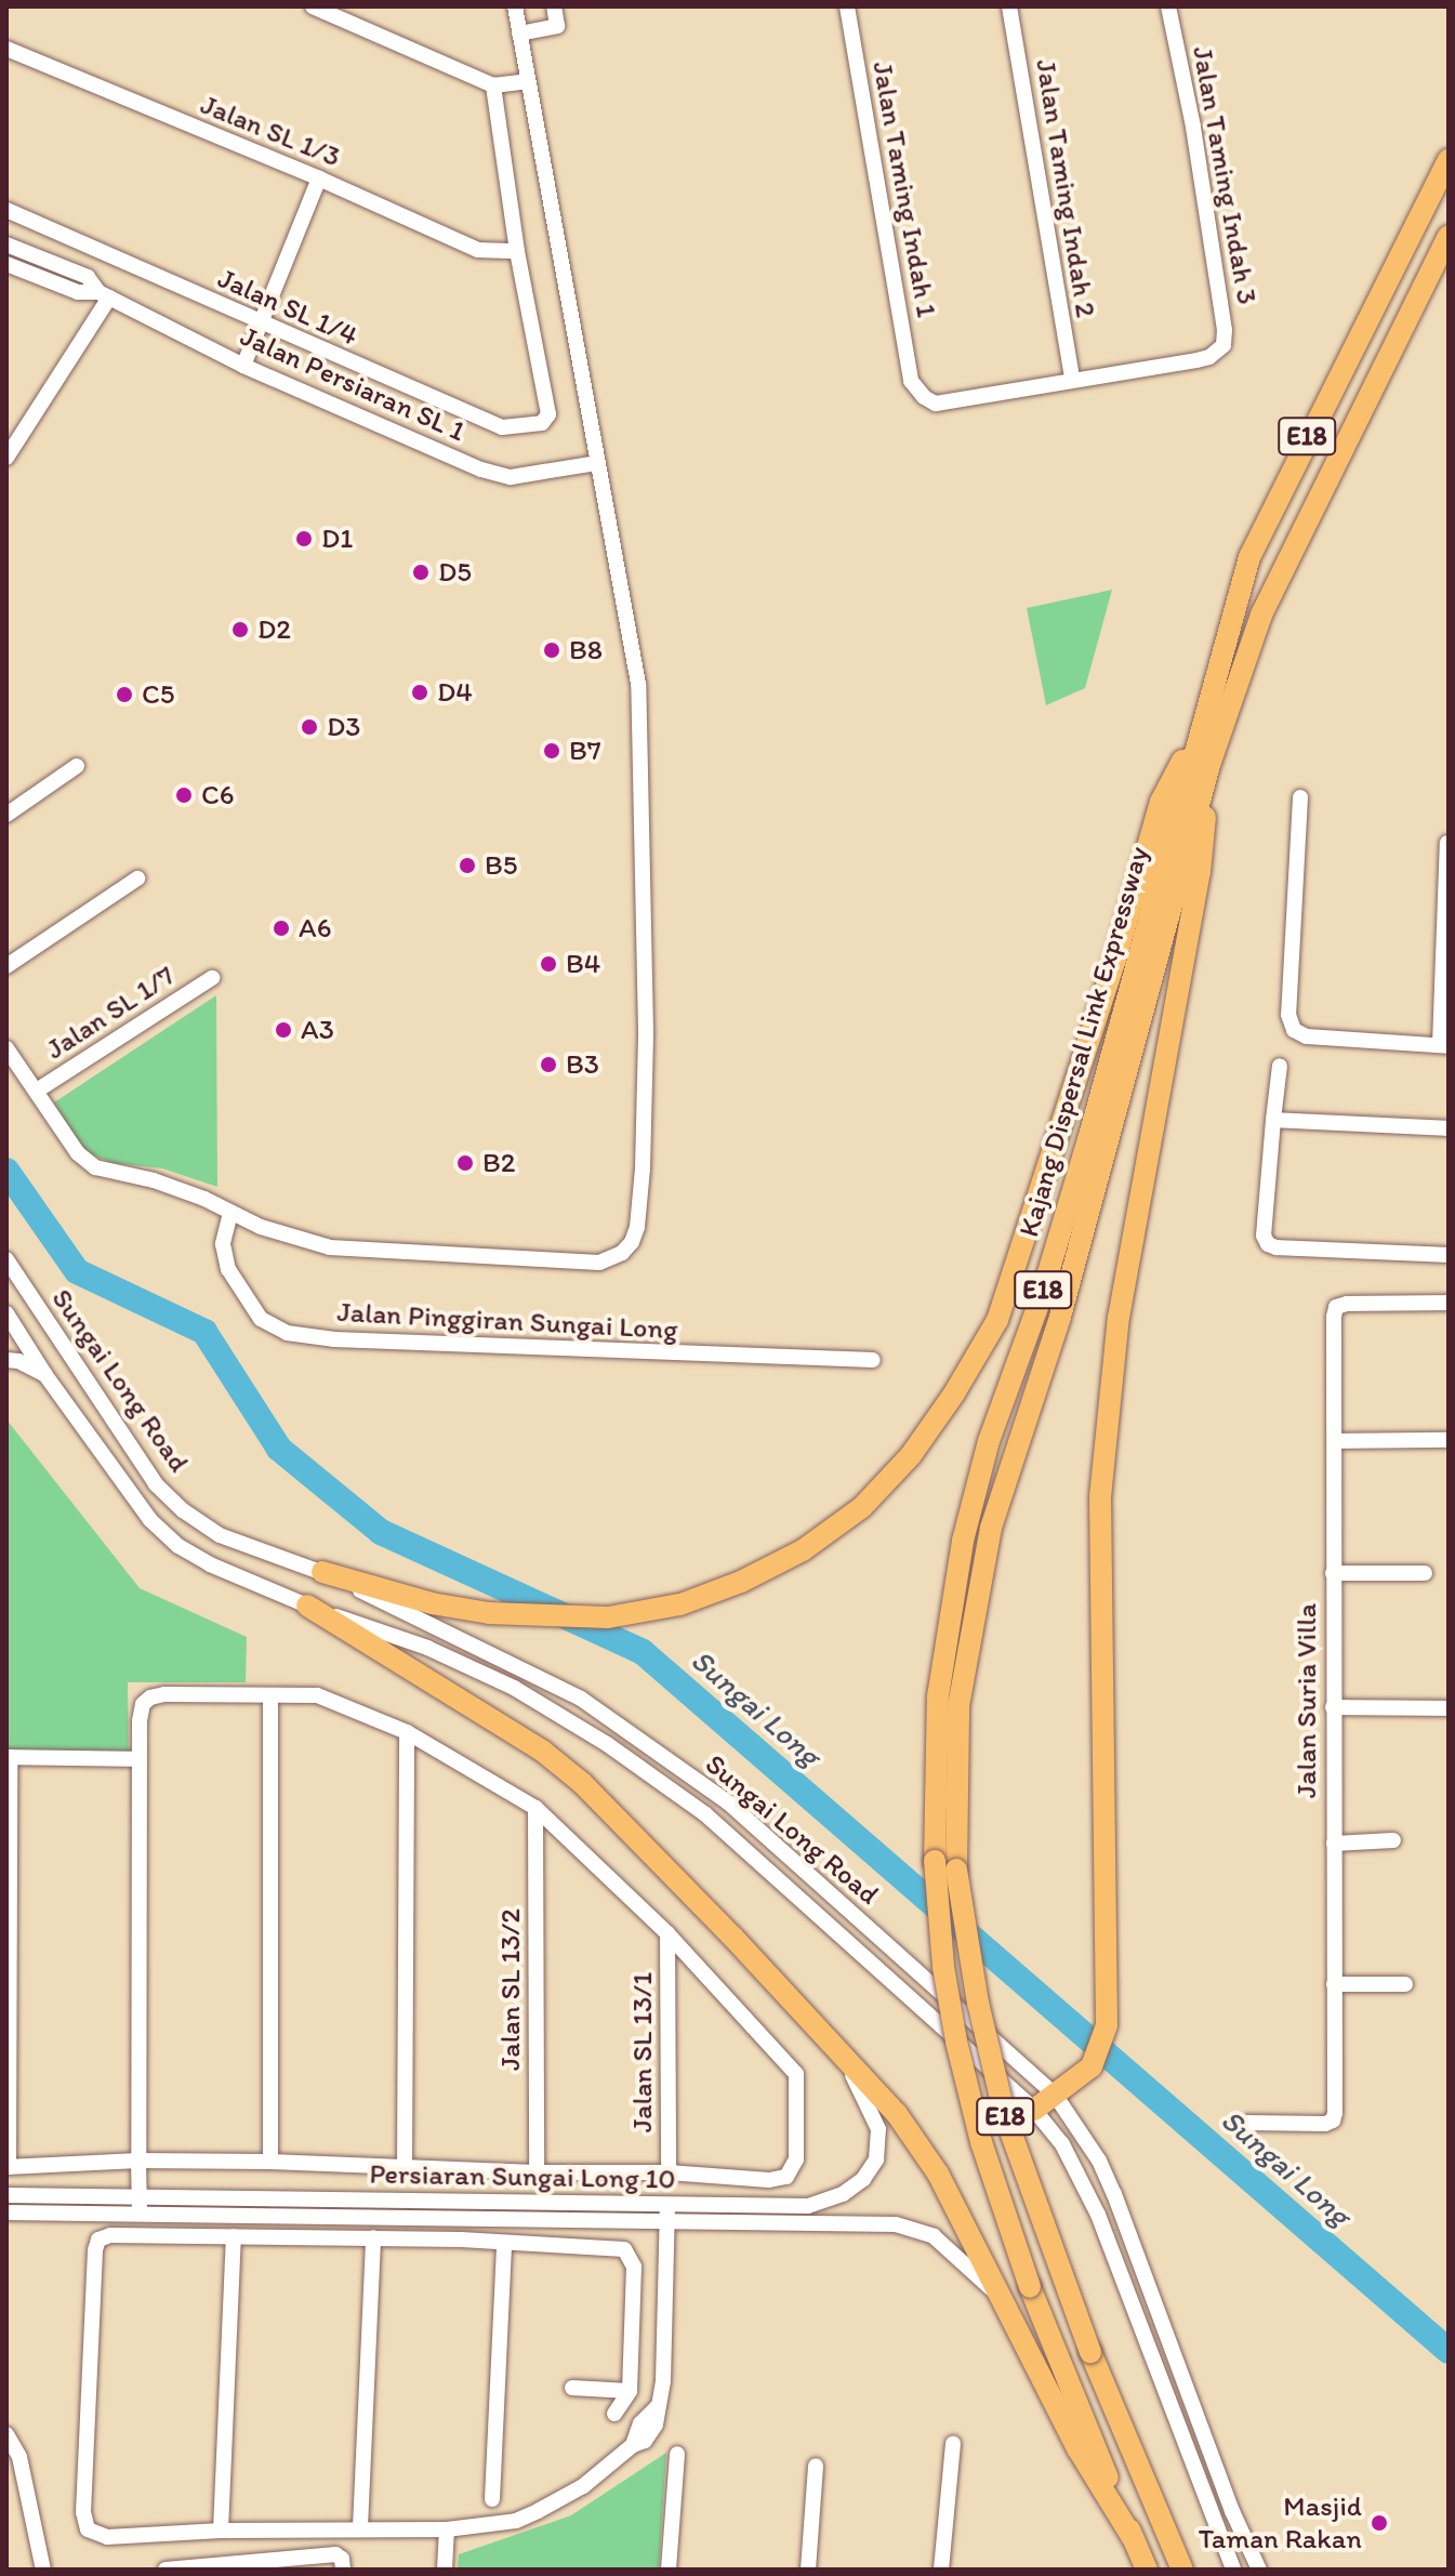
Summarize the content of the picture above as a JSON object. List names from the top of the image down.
{
  "streets": {
    "highway": ["E18", "Kajang Dispersal Link Expressway"],
    "street": [
      "Jalan SL 1/3",
      "Jalan Taming Indah 3",
      "Jalan Taming Indah 2",
      "Jalan Taming Indah 1",
      "Jalan SL 1/4",
      "Jalan Persiaran SL 1",
      "Jalan SL 1/7",
      "Jalan Pinggiran Sungai Long",
      "Sungai Long Road",
      "Jalan Suria Villa",
      "Jalan SL 13/2",
      "Jalan SL 13/1",
      "Persiaran Sungai Long 10"
    ]
  },
  "crossings": [
    ["Jalan SL 1/3", "Jalan SL 1/4"],
    ["Jalan Taming Indah 3", "Jalan Taming Indah 2"],
    ["Jalan Taming Indah 3", "Jalan Taming Indah 1"],
    ["Jalan Taming Indah 2", "Jalan Taming Indah 1"]
  ],
  "water": ["Sungai Long"],
  "places": [
    "D1",
    "D5",
    "D2",
    "B8",
    "D4",
    "C5",
    "D3",
    "B7",
    "C6",
    "B5",
    "A6",
    "B4",
    "A3",
    "B3",
    "B2",
    "Masjid Taman Rakan"
  ]
}
